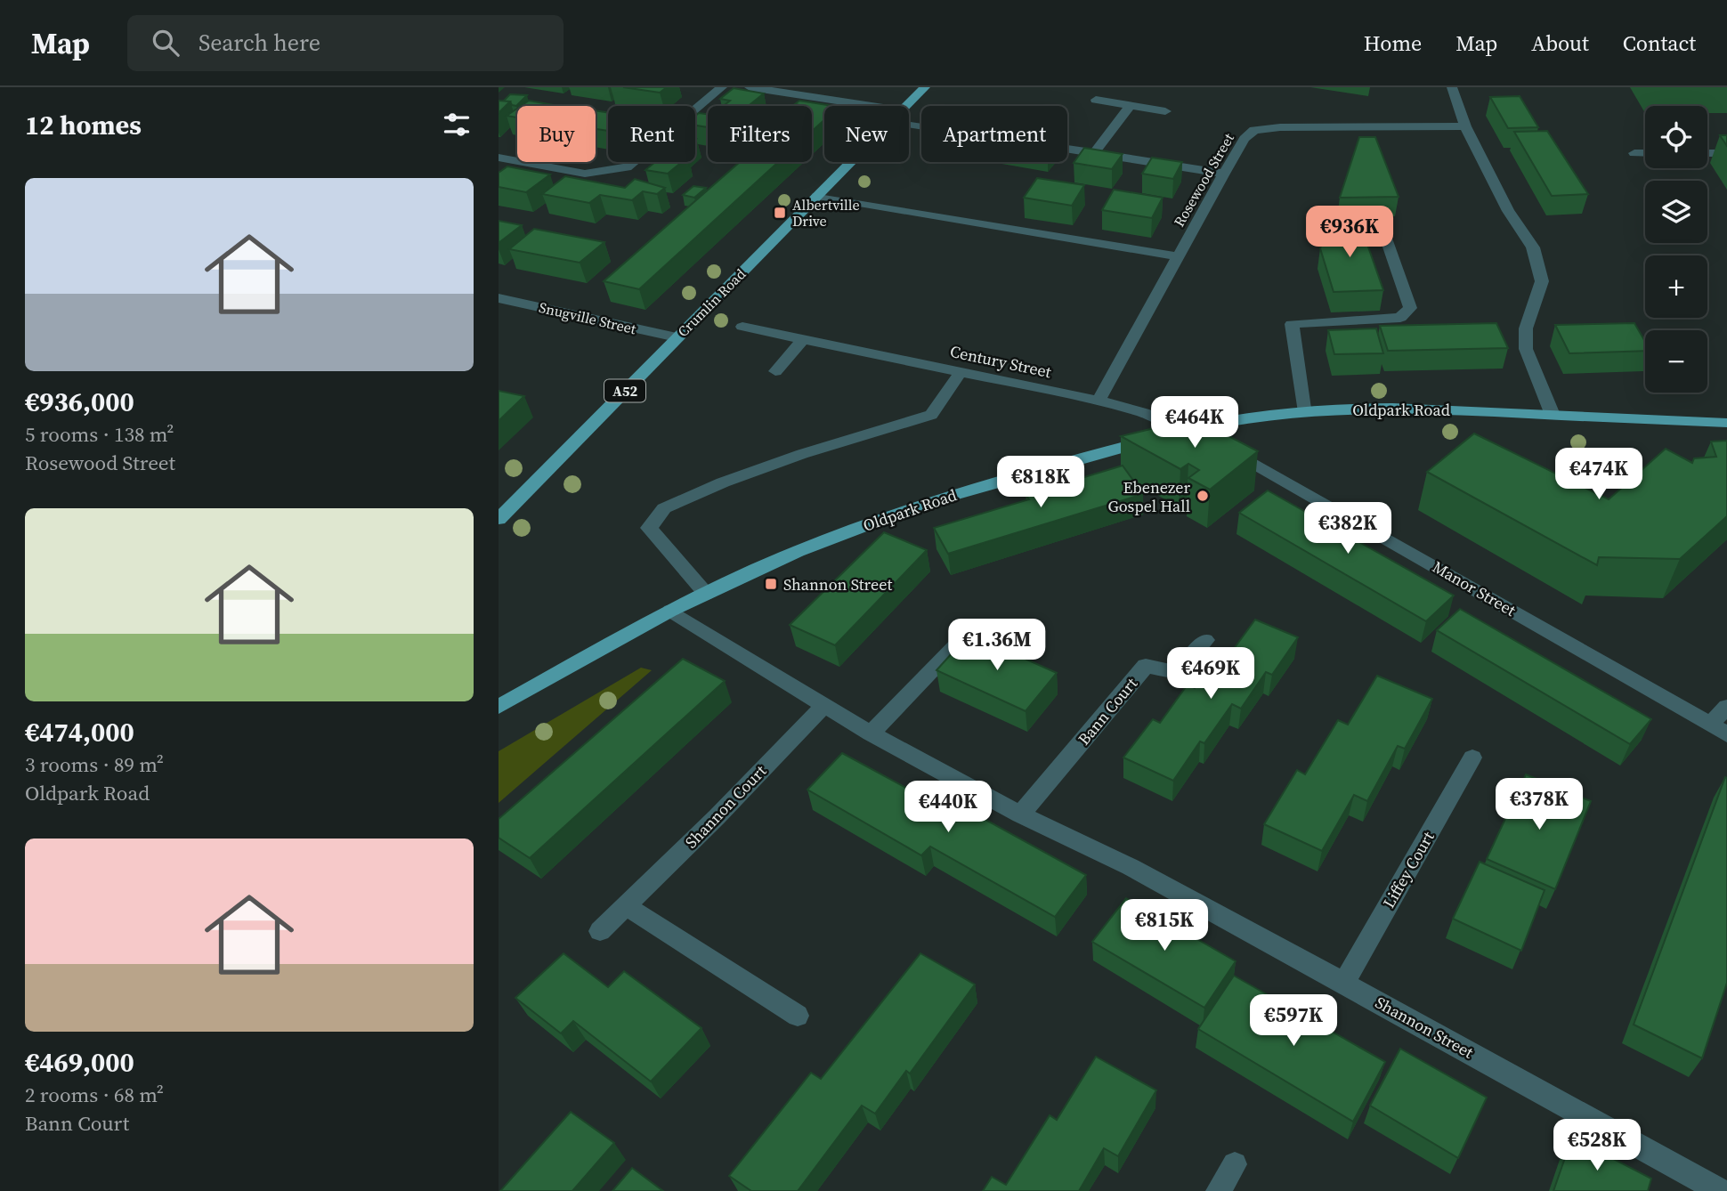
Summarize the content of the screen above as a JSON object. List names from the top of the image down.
{
  "streets": {
    "main road": ["Crumlin Road", "A52", "Oldpark Road"],
    "street": [
      "Rosewood Street",
      "Snugville Street",
      "Century Street",
      "Manor Street",
      "Bann Court",
      "Shannon Court",
      "Liffey Court",
      "Shannon Street"
    ]
  },
  "crossings": [
    ["Rosewood Street", "Century Street"],
    ["Crumlin Road", "Snugville Street"],
    ["Century Street", "Oldpark Road"],
    ["Century Street", "Manor Street"],
    ["Oldpark Road", "Manor Street"],
    ["Oldpark Road", "Shannon Street"],
    ["Bann Court", "Shannon Street"],
    ["Shannon Court", "Shannon Street"],
    ["Liffey Court", "Shannon Street"]
  ],
  "places": {
    "transit": ["Albertville Drive", "Shannon Street"],
    "other": ["Ebenezer Gospel Hall"]
  },
  "page": {
    "header": "Map",
    "search": "Search here",
    "nav": [
      "Home",
      "Map",
      "About",
      "Contact"
    ],
    "heading": "12 homes",
    "map_buttons": ["+", "−"],
    "chip": [
      "Buy",
      "Rent",
      "Filters",
      "New",
      "Apartment"
    ],
    "list": [
      {
        "name": "€936,000",
        "note": "5 rooms · 138 m² · Rosewood Street"
      },
      {
        "name": "€474,000",
        "note": "3 rooms · 89 m² · Oldpark Road"
      },
      {
        "name": "€469,000",
        "note": "2 rooms · 68 m² · Bann Court"
      }
    ],
    "price": [
      "€936K",
      "€464K",
      "€474K",
      "€818K",
      "€382K",
      "€1.36M",
      "€469K",
      "€378K",
      "€440K",
      "€815K",
      "€597K",
      "€528K"
    ]
  }
}
